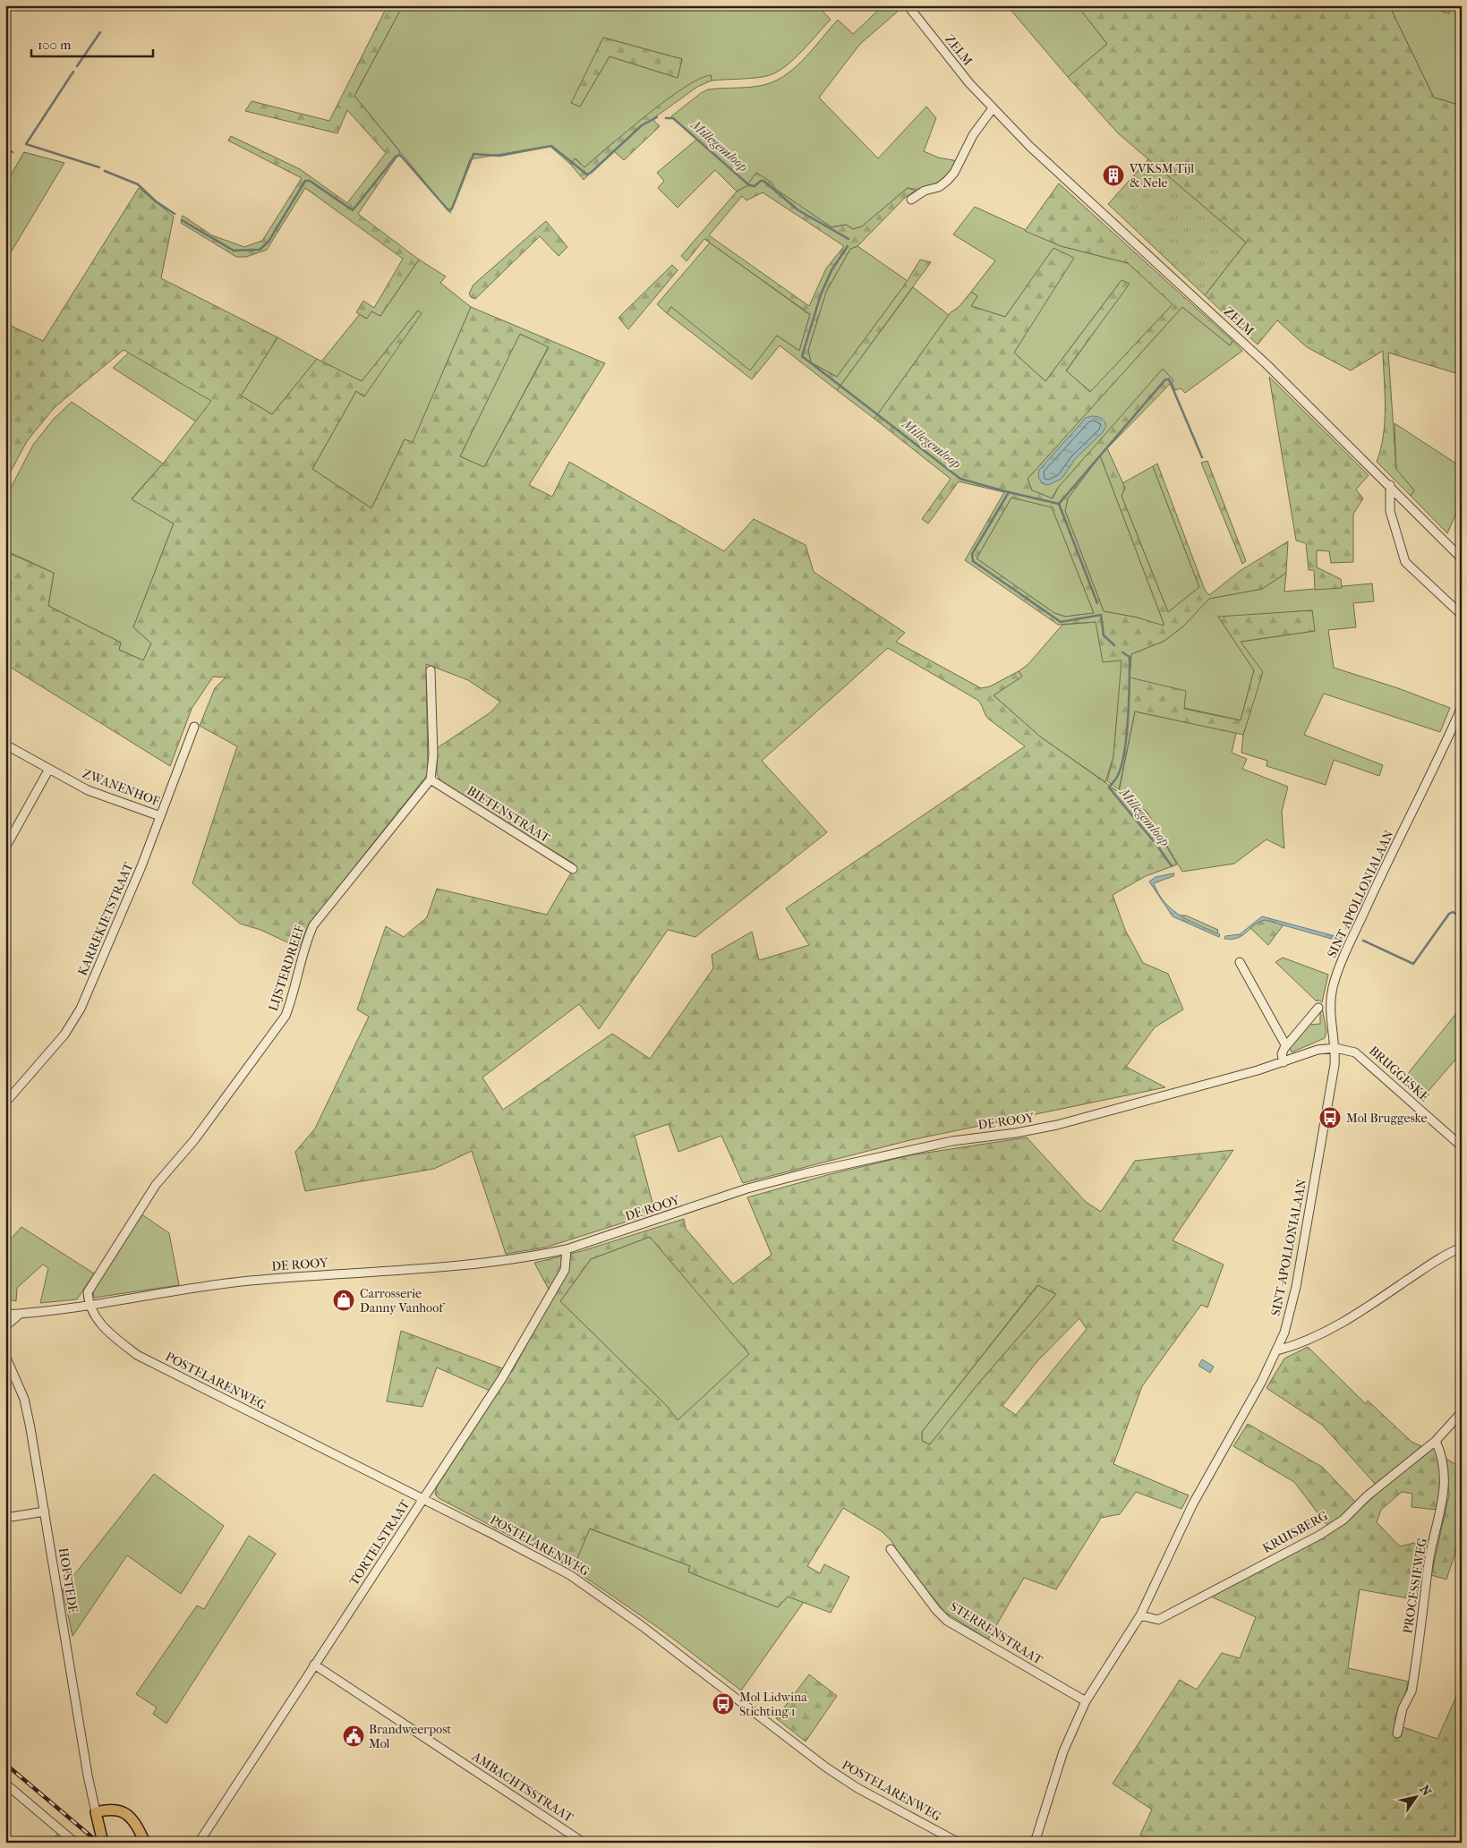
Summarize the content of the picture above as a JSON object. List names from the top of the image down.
{
  "streets": {
    "street": [
      "ZELM",
      "ZWANENHOF",
      "BIETENSTRAAT",
      "SINT-APOLLONIALAAN",
      "KARREKIETSTRAAT",
      "LIJSTERDREEF",
      "BRUGGESKE",
      "DE ROOY",
      "POSTELARENWEG",
      "KRUISBERG",
      "TORTELSTRAAT",
      "HOFSTEDE",
      "PROCESSIEWEG",
      "STERRENSTRAAT",
      "AMBACHTSSTRAAT"
    ]
  },
  "crossings": [
    ["ZWANENHOF", "KARREKIETSTRAAT"],
    ["BIETENSTRAAT", "LIJSTERDREEF"],
    ["SINT-APOLLONIALAAN", "BRUGGESKE"],
    ["SINT-APOLLONIALAAN", "DE ROOY"],
    ["SINT-APOLLONIALAAN", "KRUISBERG"],
    ["SINT-APOLLONIALAAN", "STERRENSTRAAT"],
    ["LIJSTERDREEF", "DE ROOY"],
    ["LIJSTERDREEF", "POSTELARENWEG"],
    ["BRUGGESKE", "DE ROOY"],
    ["DE ROOY", "POSTELARENWEG"],
    ["DE ROOY", "TORTELSTRAAT"],
    ["POSTELARENWEG", "TORTELSTRAAT"],
    ["KRUISBERG", "PROCESSIEWEG"],
    ["TORTELSTRAAT", "AMBACHTSSTRAAT"]
  ],
  "water": ["Millegemloop"],
  "places": {
    "building": ["VVKSM Tijl & Nele"],
    "bus stop": ["Mol Bruggeske", "Mol Lidwina Stichting 1"],
    "shop": ["Carrosserie Danny Vanhoof"],
    "public building": ["Brandweerpost Mol"]
  },
  "scale_bar": "100 m",
  "north": "top right"
}
